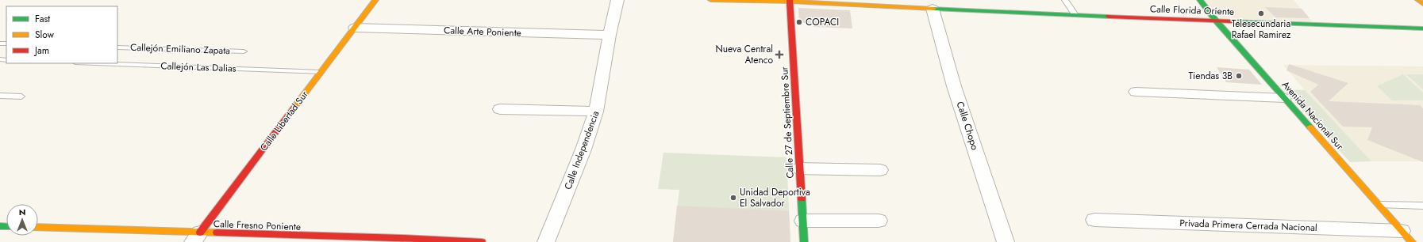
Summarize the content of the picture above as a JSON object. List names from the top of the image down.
{
  "streets": {
    "main road": [
      "Calle Florida Oriente",
      "Avenida Nacional Sur",
      "Calle Libertad Sur",
      "Calle 27 de Septiembre Sur",
      "Calle Fresno Poniente"
    ],
    "street": [
      "Calle Arte Poniente",
      "Calle Chopo",
      "Calle Independencia",
      "Privada Primera Cerrada Nacional"
    ],
    "lane": ["Callejón Emiliano Zapata", "Callejón Las Dalias"]
  },
  "crossings": [
    ["Calle Florida Oriente", "Avenida Nacional Sur"],
    ["Calle Florida Oriente", "Calle 27 de Septiembre Sur"],
    ["Calle Florida Oriente", "Calle Chopo"],
    ["Calle Arte Poniente", "Calle Libertad Sur"],
    ["Calle Arte Poniente", "Calle Independencia"],
    ["Callejón Las Dalias", "Calle Libertad Sur"],
    ["Avenida Nacional Sur", "Privada Primera Cerrada Nacional"],
    ["Calle Libertad Sur", "Calle Fresno Poniente"]
  ],
  "places": {
    "other": [
      "Telesecundaria Rafael Ramirez",
      "COPACI",
      "Tiendas 3B",
      "Unidad Deportiva El Salvador"
    ],
    "health": ["Nueva Central Atenco"]
  },
  "legend": ["Fast", "Slow", "Jam"],
  "north": "top"
}
